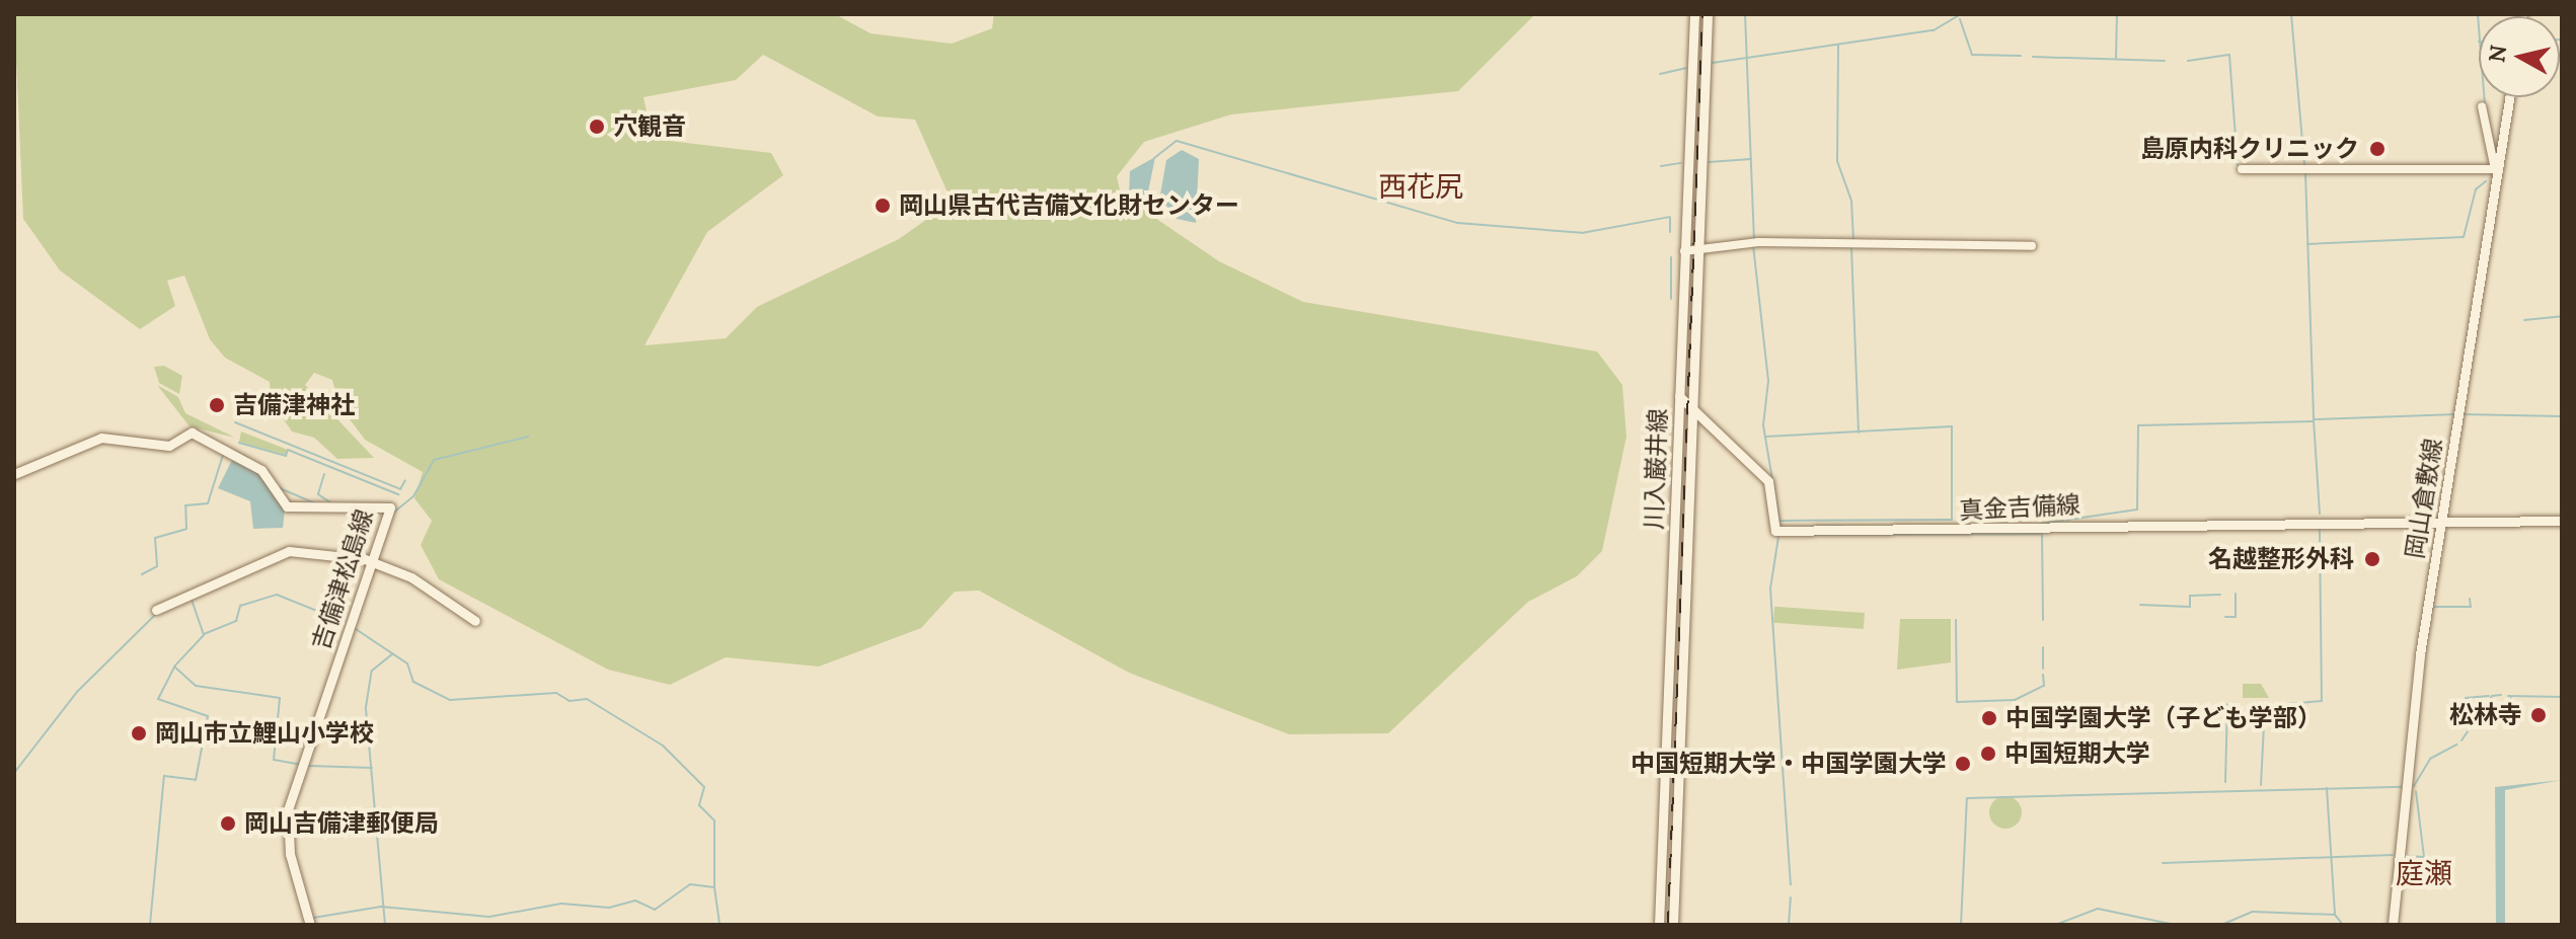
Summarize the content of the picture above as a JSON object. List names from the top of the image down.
{
  "streets": {
    "main road": [
      "川入巌井線",
      "岡山倉敷線",
      "真金吉備線",
      "吉備津松島線"
    ]
  },
  "crossings": [
    ["川入巌井線", "真金吉備線"],
    ["岡山倉敷線", "真金吉備線"]
  ],
  "districts": ["西花尻", "庭瀬"],
  "places": [
    "穴観音",
    "島原内科クリニック",
    "岡山県古代吉備文化財センター",
    "吉備津神社",
    "名越整形外科",
    "松林寺",
    "中国学園大学（子ども学部）",
    "岡山市立鯉山小学校",
    "中国短期大学",
    "中国短期大学・中国学園大学",
    "岡山吉備津郵便局"
  ],
  "north": "left"
}
